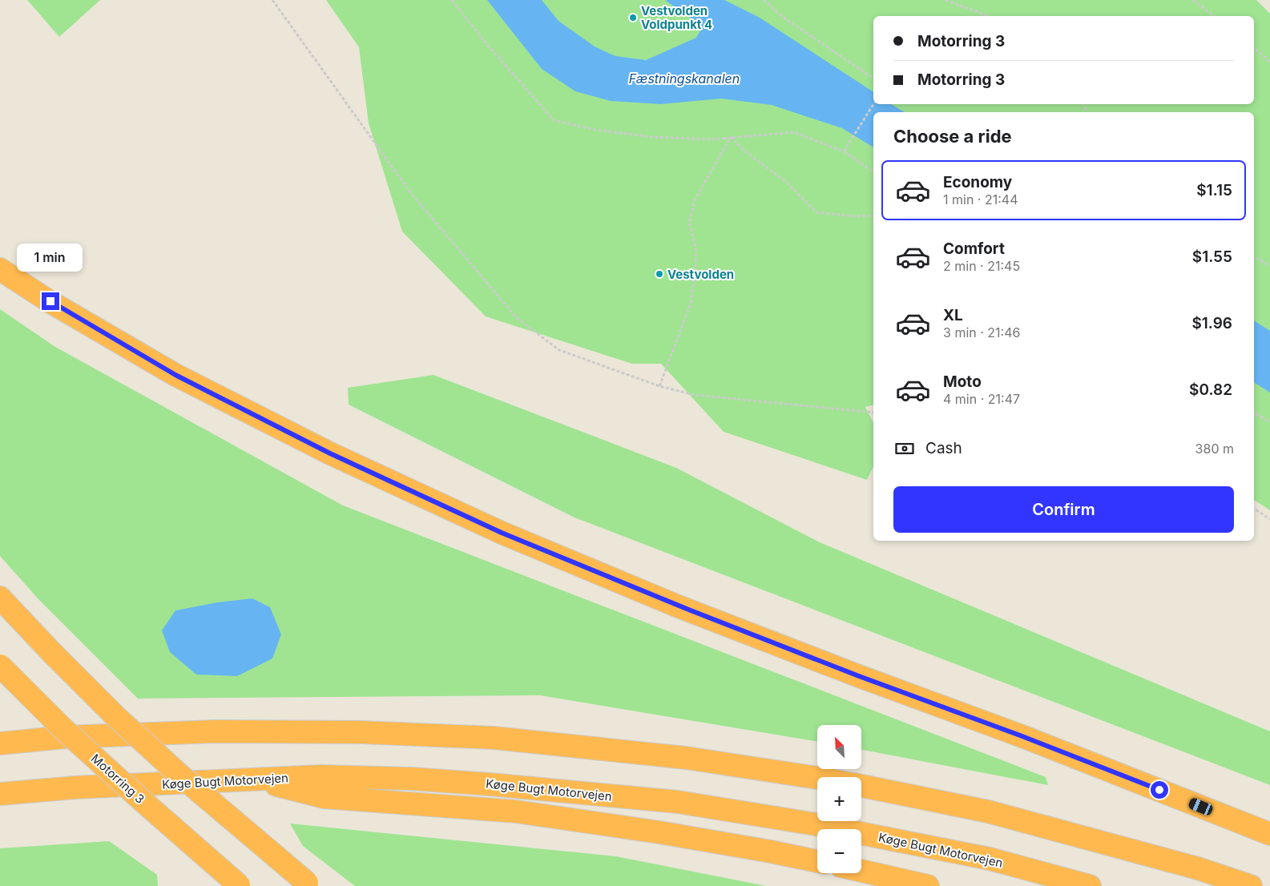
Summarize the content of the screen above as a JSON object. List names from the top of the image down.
{
  "streets": {
    "highway": ["Motorring 3", "Køge Bugt Motorvejen"]
  },
  "water": ["Fæstningskanalen"],
  "places": ["Vestvolden Voldpunkt 4", "Vestvolden"],
  "north": "top left",
  "page": {
    "banner": ["Motorring 3", "Motorring 3"],
    "heading": "Choose a ride",
    "list": [
      {
        "name": "Economy",
        "note": "1 min · 21:44",
        "value": "$1.15"
      },
      {
        "name": "Comfort",
        "note": "2 min · 21:45",
        "value": "$1.55"
      },
      {
        "name": "XL",
        "note": "3 min · 21:46",
        "value": "$1.96"
      },
      {
        "name": "Moto",
        "note": "4 min · 21:47",
        "value": "$0.82"
      }
    ],
    "bubble": "1 min",
    "pay": ["Cash", "380 m"],
    "buttons": "Confirm",
    "map_buttons": ["+", "−"]
  }
}
